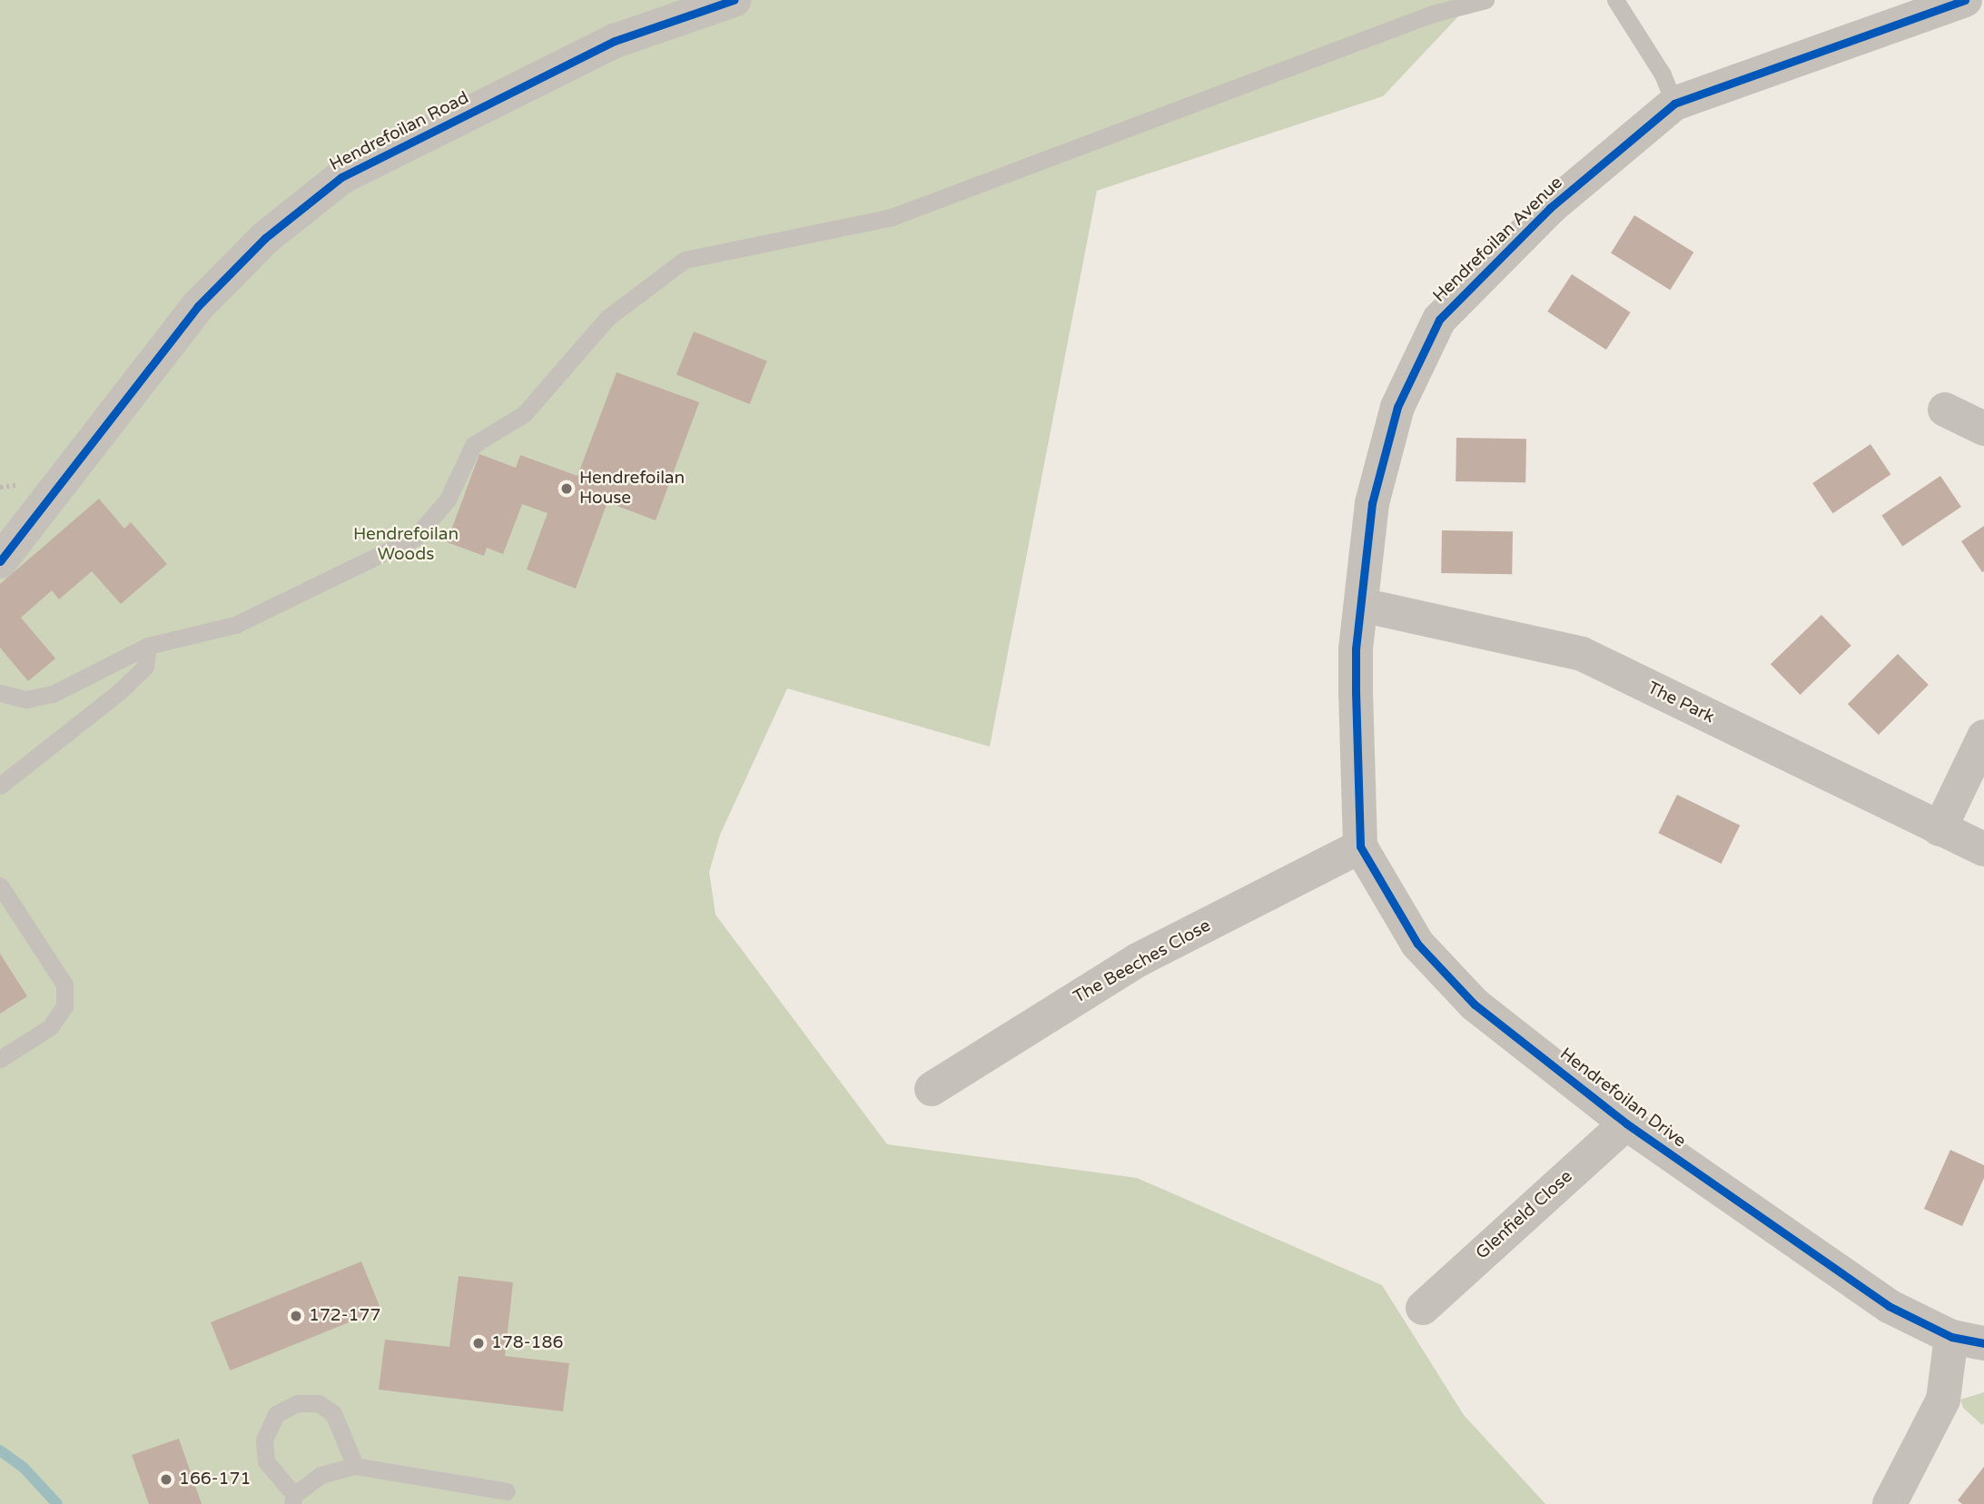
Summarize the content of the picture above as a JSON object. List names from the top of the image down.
{
  "streets": {
    "street": [
      "Hendrefoilan Road",
      "Hendrefoilan Avenue",
      "The Park",
      "The Beeches Close",
      "Hendrefoilan Drive",
      "Glenfield Close"
    ]
  },
  "crossings": [
    ["Hendrefoilan Avenue", "The Park"],
    ["Hendrefoilan Avenue", "The Beeches Close"],
    ["Hendrefoilan Avenue", "Hendrefoilan Drive"],
    ["The Beeches Close", "Hendrefoilan Drive"],
    ["Hendrefoilan Drive", "Glenfield Close"]
  ],
  "parks": ["Hendrefoilan Woods"],
  "places": [
    "Hendrefoilan House",
    "172-177",
    "178-186",
    "166-171"
  ]
}
